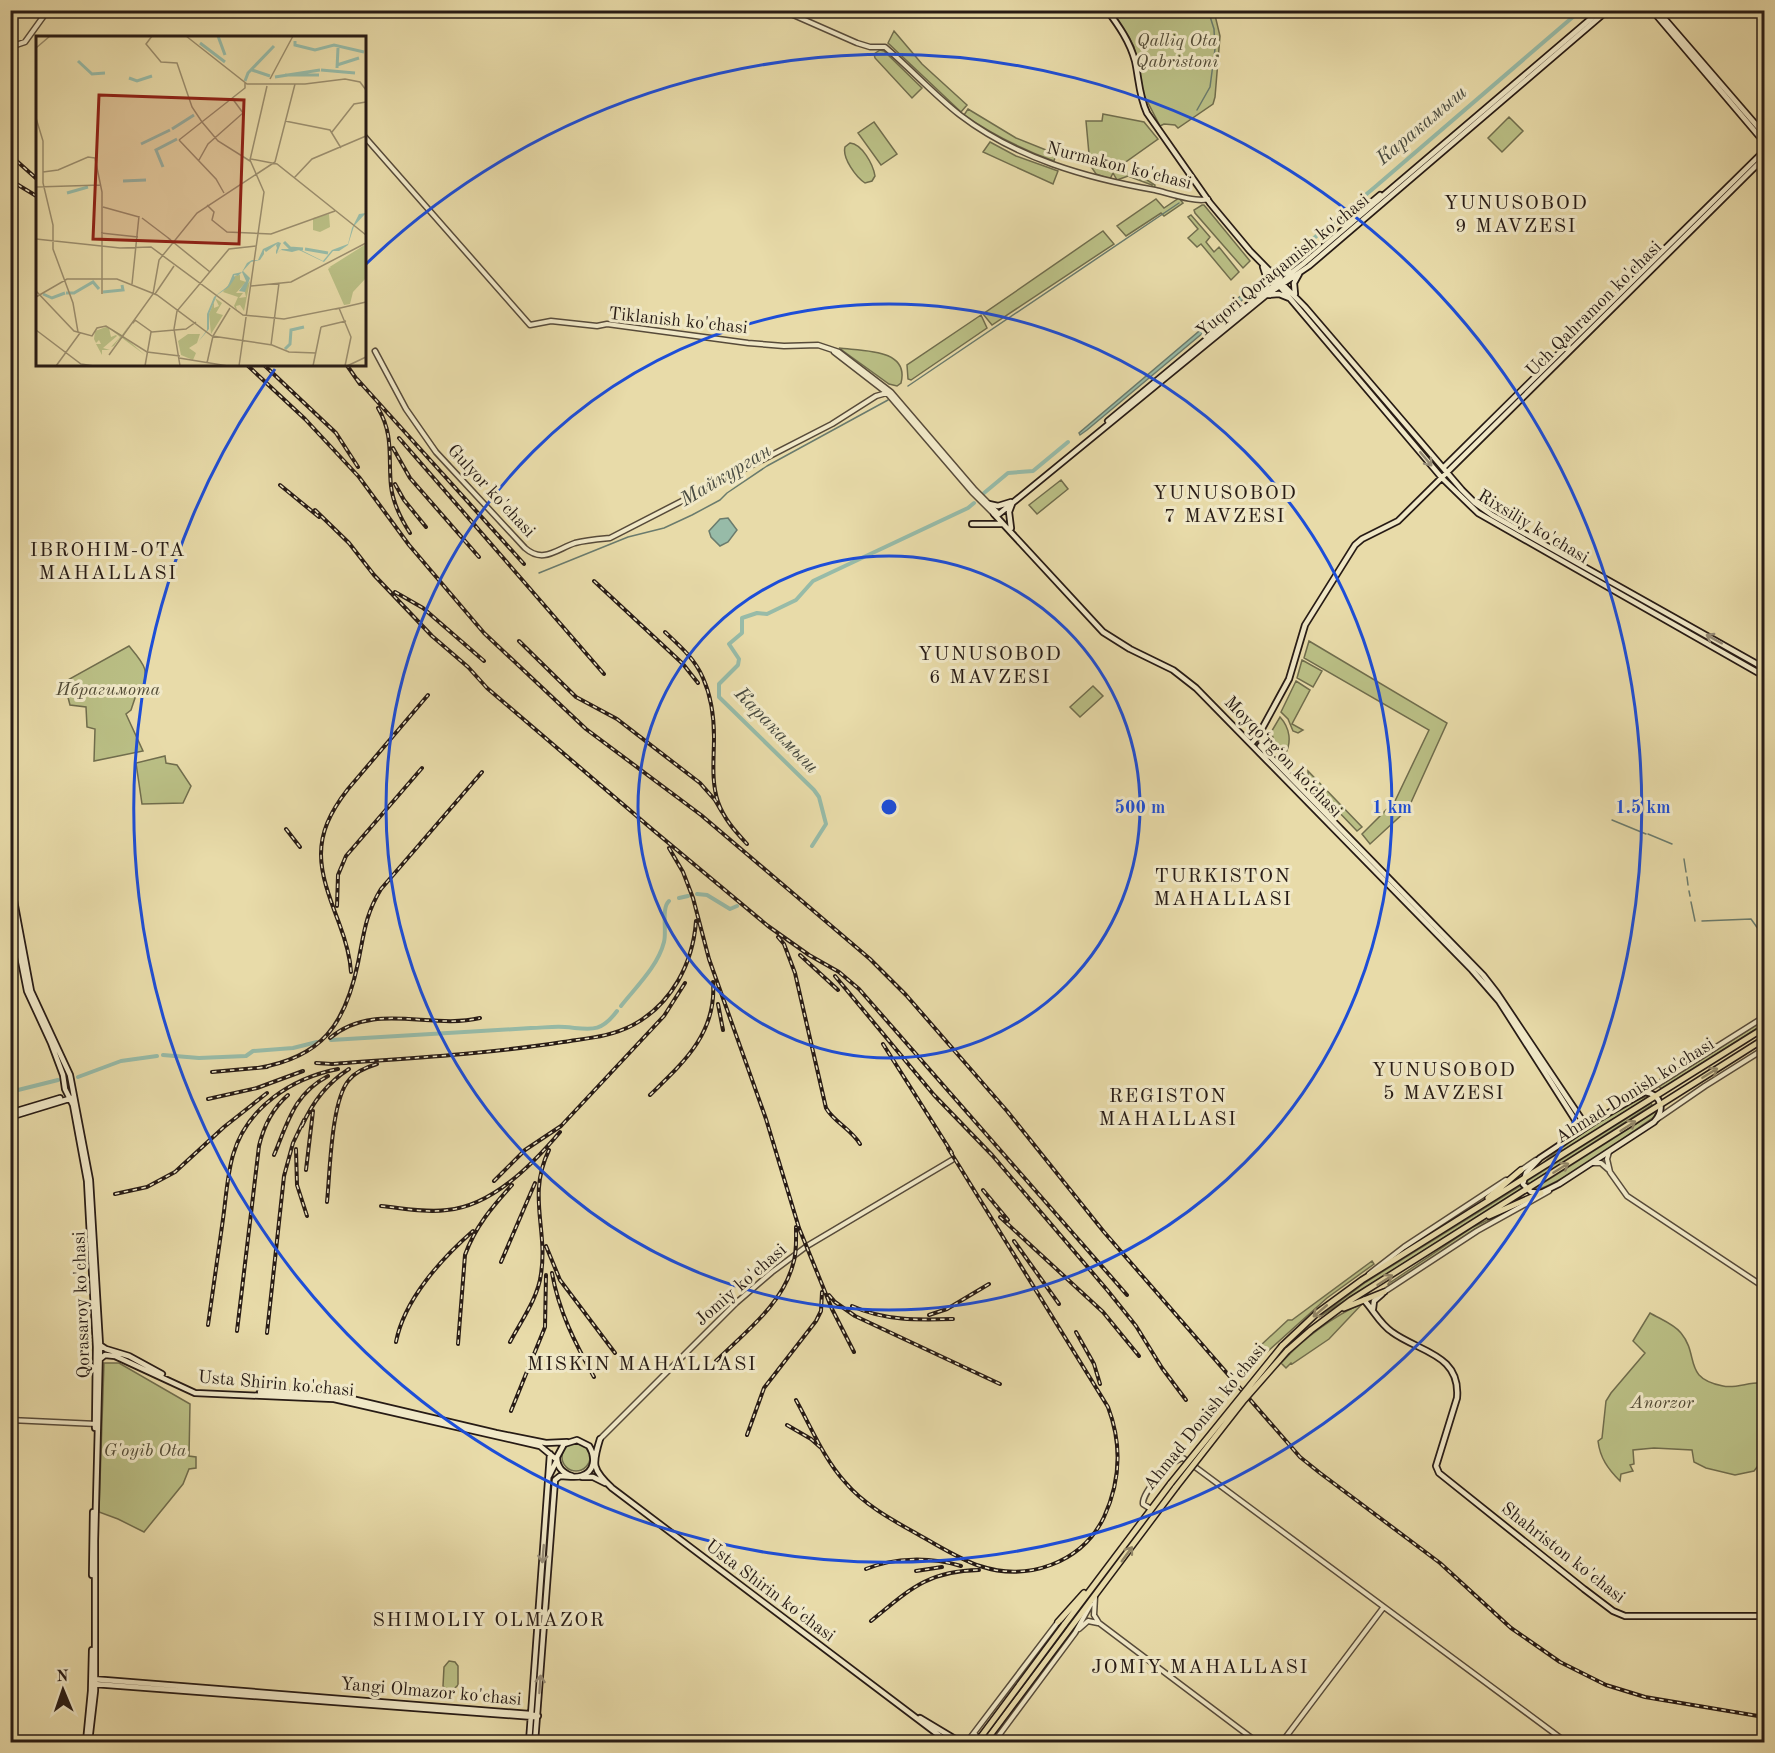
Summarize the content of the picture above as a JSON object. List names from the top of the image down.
{
  "streets": {
    "main road": [
      "Yuqori Qoraqamish ko'chasi",
      "Uch Qahramon ko'chasi",
      "Rixsiliy ko'chasi",
      "Moyqoʻrgʻon koʻchasi",
      "Ahmad Donish ko'chasi",
      "Qorasaroy ko'chasi",
      "Usta Shirin ko'chasi",
      "Shahriston ko'chasi",
      "Yangi Olmazor ko'chasi"
    ],
    "street": [
      "Nurmakon ko'chasi",
      "Tiklanish ko'chasi",
      "Gulyor ko'chasi",
      "Jomiy ko'chasi"
    ]
  },
  "crossings": [
    ["Nurmakon ko'chasi", "Rixsiliy ko'chasi"],
    ["Yuqori Qoraqamish ko'chasi", "Rixsiliy ko'chasi"],
    ["Uch Qahramon ko'chasi", "Rixsiliy ko'chasi"],
    ["Uch Qahramon ko'chasi", "Moyqoʻrgʻon koʻchasi"],
    ["Tiklanish ko'chasi", "Gulyor ko'chasi"],
    ["Moyqoʻrgʻon koʻchasi", "Ahmad Donish ko'chasi"],
    ["Qorasaroy ko'chasi", "Usta Shirin ko'chasi"],
    ["Qorasaroy ko'chasi", "Yangi Olmazor ko'chasi"]
  ],
  "districts": [
    "YUNUSOBOD 9 MAVZESI",
    "YUNUSOBOD 7 MAVZESI",
    "IBROHIM-OTA MAHALLASI",
    "YUNUSOBOD 6 MAVZESI",
    "TURKISTON MAHALLASI",
    "YUNUSOBOD 5 MAVZESI",
    "REGISTON MAHALLASI",
    "MISKIN MAHALLASI",
    "SHIMOLIY OLMAZOR",
    "JOMIY MAHALLASI"
  ],
  "water": ["Каракамыш", "Майкурган"],
  "parks": [
    "Qalliq Ota Qabristoni",
    "Ибрагимота",
    "Anorzor",
    "G'oyib Ota"
  ],
  "north": "top",
  "rings": ["500 m", "1 km", "1.5 km"]
}
